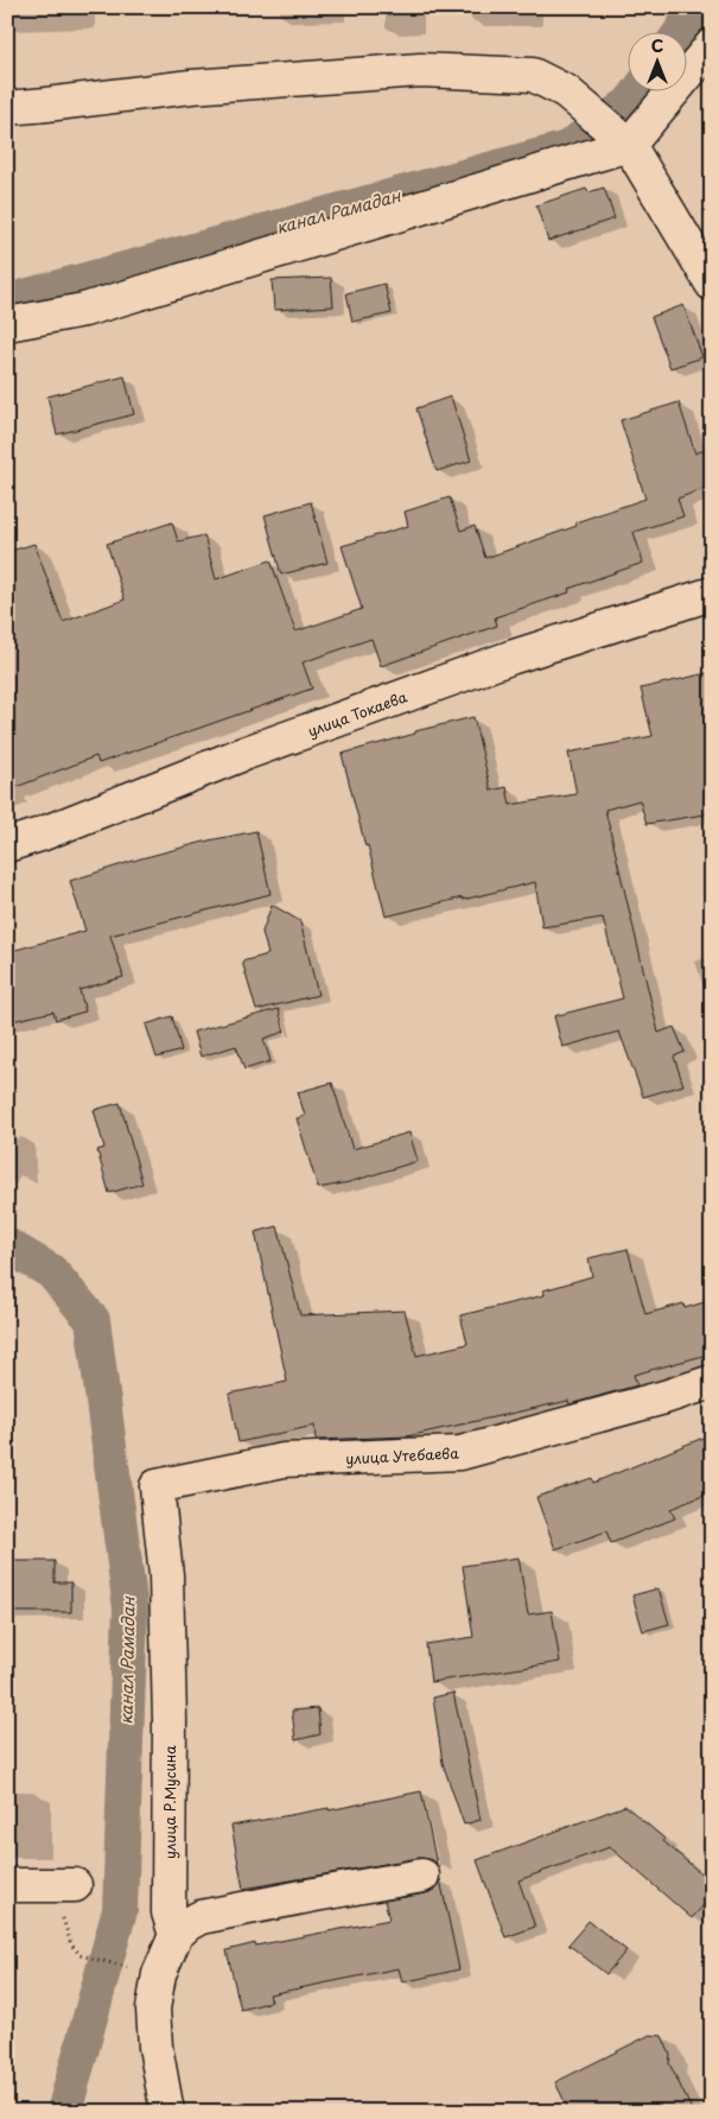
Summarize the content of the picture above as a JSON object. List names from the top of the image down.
{
  "streets": {
    "street": ["улица Токаева", "улица Утебаева", "улица Р.Мусина"]
  },
  "crossings": [
    ["улица Утебаева", "улица Р.Мусина"]
  ],
  "water": ["канал Рамадан"],
  "north": "top"
}
